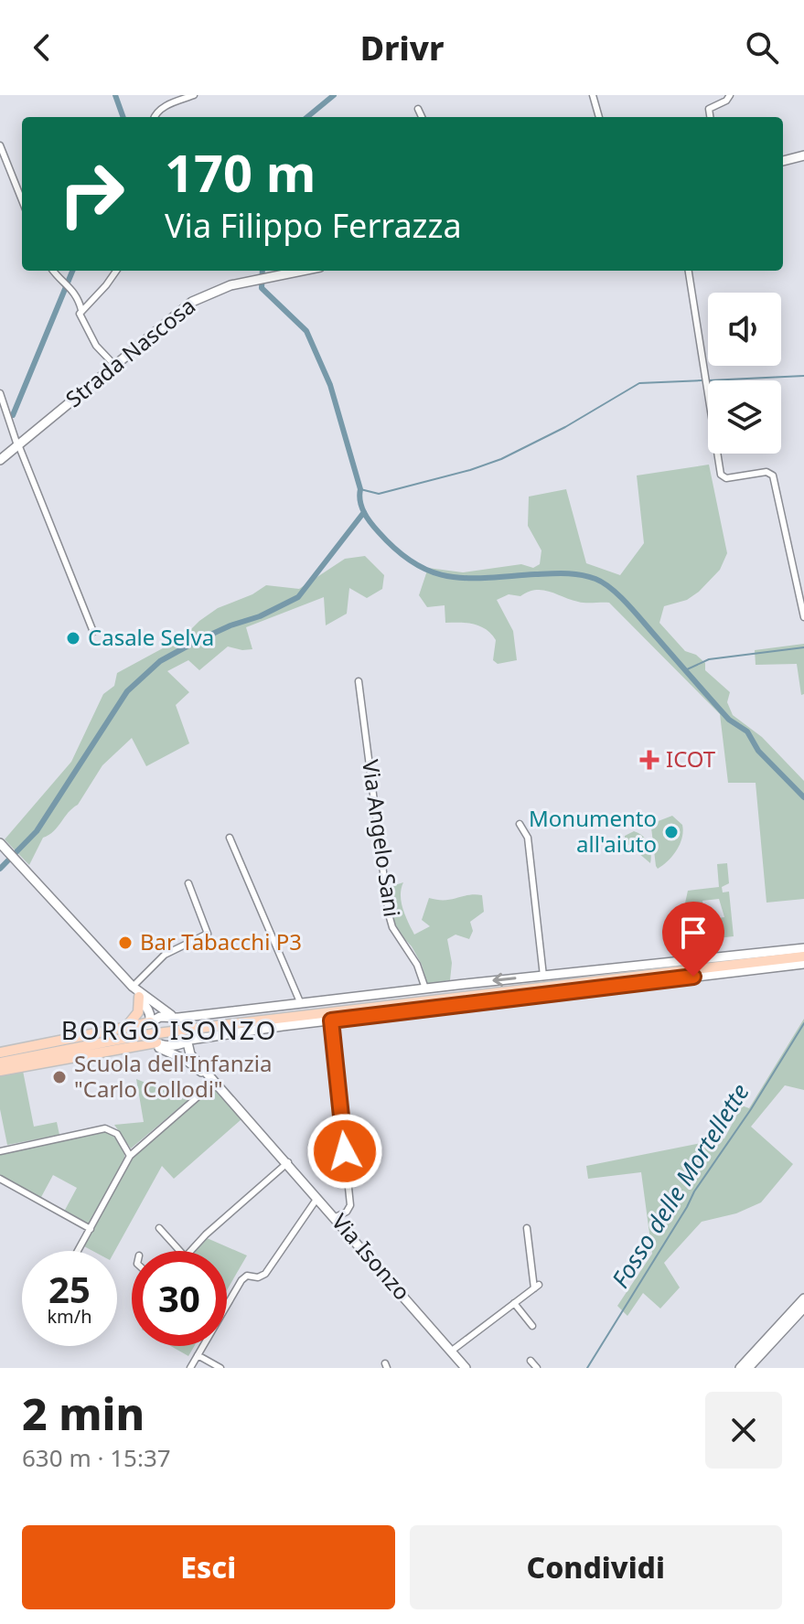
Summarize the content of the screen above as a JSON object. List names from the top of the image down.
{
  "streets": {
    "street": ["Strada Nascosa", "Via Angelo Sani", "Via Isonzo"]
  },
  "districts": ["BORGO ISONZO"],
  "water": ["Fosso delle Mortellette"],
  "places": {
    "other": [
      "Casale Selva",
      "Monumento all'aiuto",
      "Bar Tabacchi P3",
      "Scuola dell'Infanzia \"Carlo Collodi\""
    ],
    "health": ["ICOT"]
  },
  "page": {
    "header": "Drivr",
    "turn": ["170 m", "Via Filippo Ferrazza"],
    "speed": "25 km/h",
    "limit": "30",
    "heading": ["2 min", "630 m · 15:37"],
    "buttons": ["Esci", "Condividi"]
  }
}
